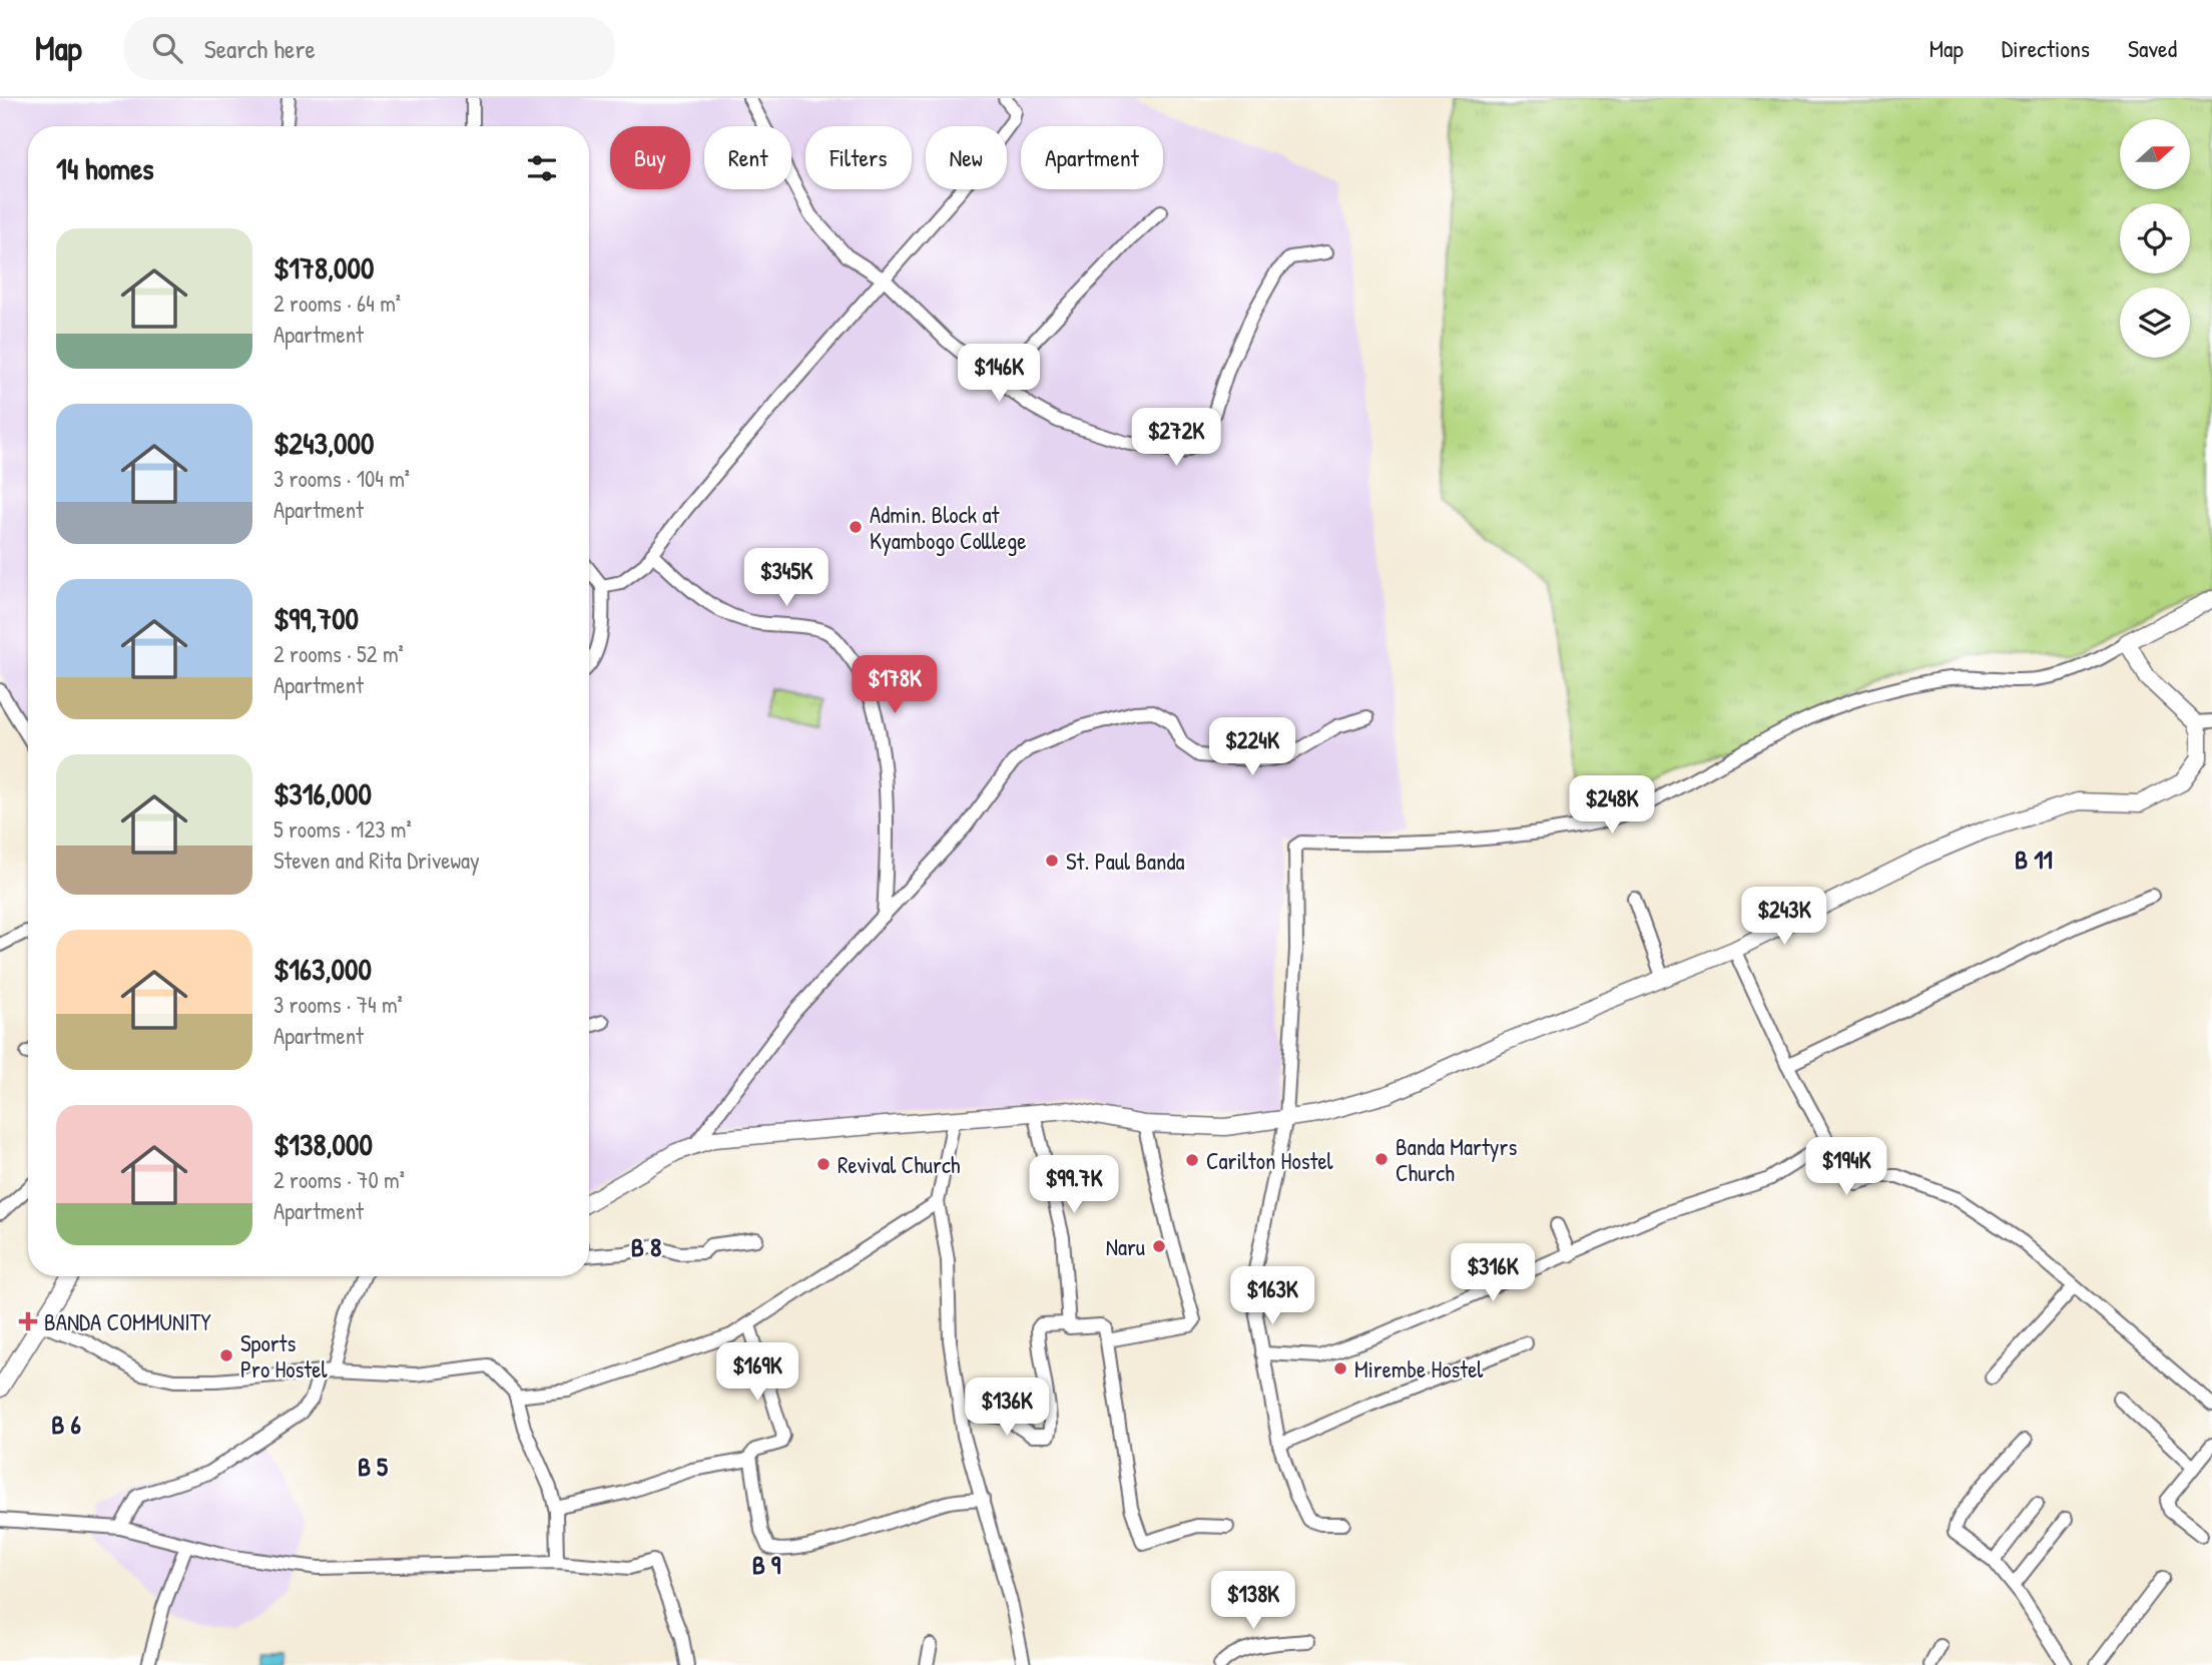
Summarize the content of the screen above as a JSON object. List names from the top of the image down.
{
  "districts": [
    "B 11",
    "B 8",
    "B 6",
    "B 5",
    "B 9"
  ],
  "places": {
    "other": [
      "Admin. Block at Kyambogo Colllege",
      "St. Paul Banda",
      "Banda Martyrs Church",
      "Carilton Hostel",
      "Revival Church",
      "Naru",
      "Sports Pro Hostel",
      "Mirembe Hostel"
    ],
    "health": ["BANDA COMMUNITY"]
  },
  "north": "right",
  "page": {
    "header": "Map",
    "search": "Search here",
    "nav": ["Map", "Directions", "Saved"],
    "chip": [
      "Buy",
      "Rent",
      "Filters",
      "New",
      "Apartment"
    ],
    "heading": "14 homes",
    "list": [
      {
        "name": "$178,000",
        "note": "2 rooms · 64 m² · Apartment"
      },
      {
        "name": "$243,000",
        "note": "3 rooms · 104 m² · Apartment"
      },
      {
        "name": "$99,700",
        "note": "2 rooms · 52 m² · Apartment"
      },
      {
        "name": "$316,000",
        "note": "5 rooms · 123 m² · Steven and Rita Driveway"
      },
      {
        "name": "$163,000",
        "note": "3 rooms · 74 m² · Apartment"
      },
      {
        "name": "$138,000",
        "note": "2 rooms · 70 m² · Apartment"
      }
    ],
    "price": [
      "$146K",
      "$272K",
      "$345K",
      "$178K",
      "$224K",
      "$248K",
      "$243K",
      "$194K",
      "$99.7K",
      "$316K",
      "$163K",
      "$169K",
      "$136K",
      "$138K"
    ]
  }
}
